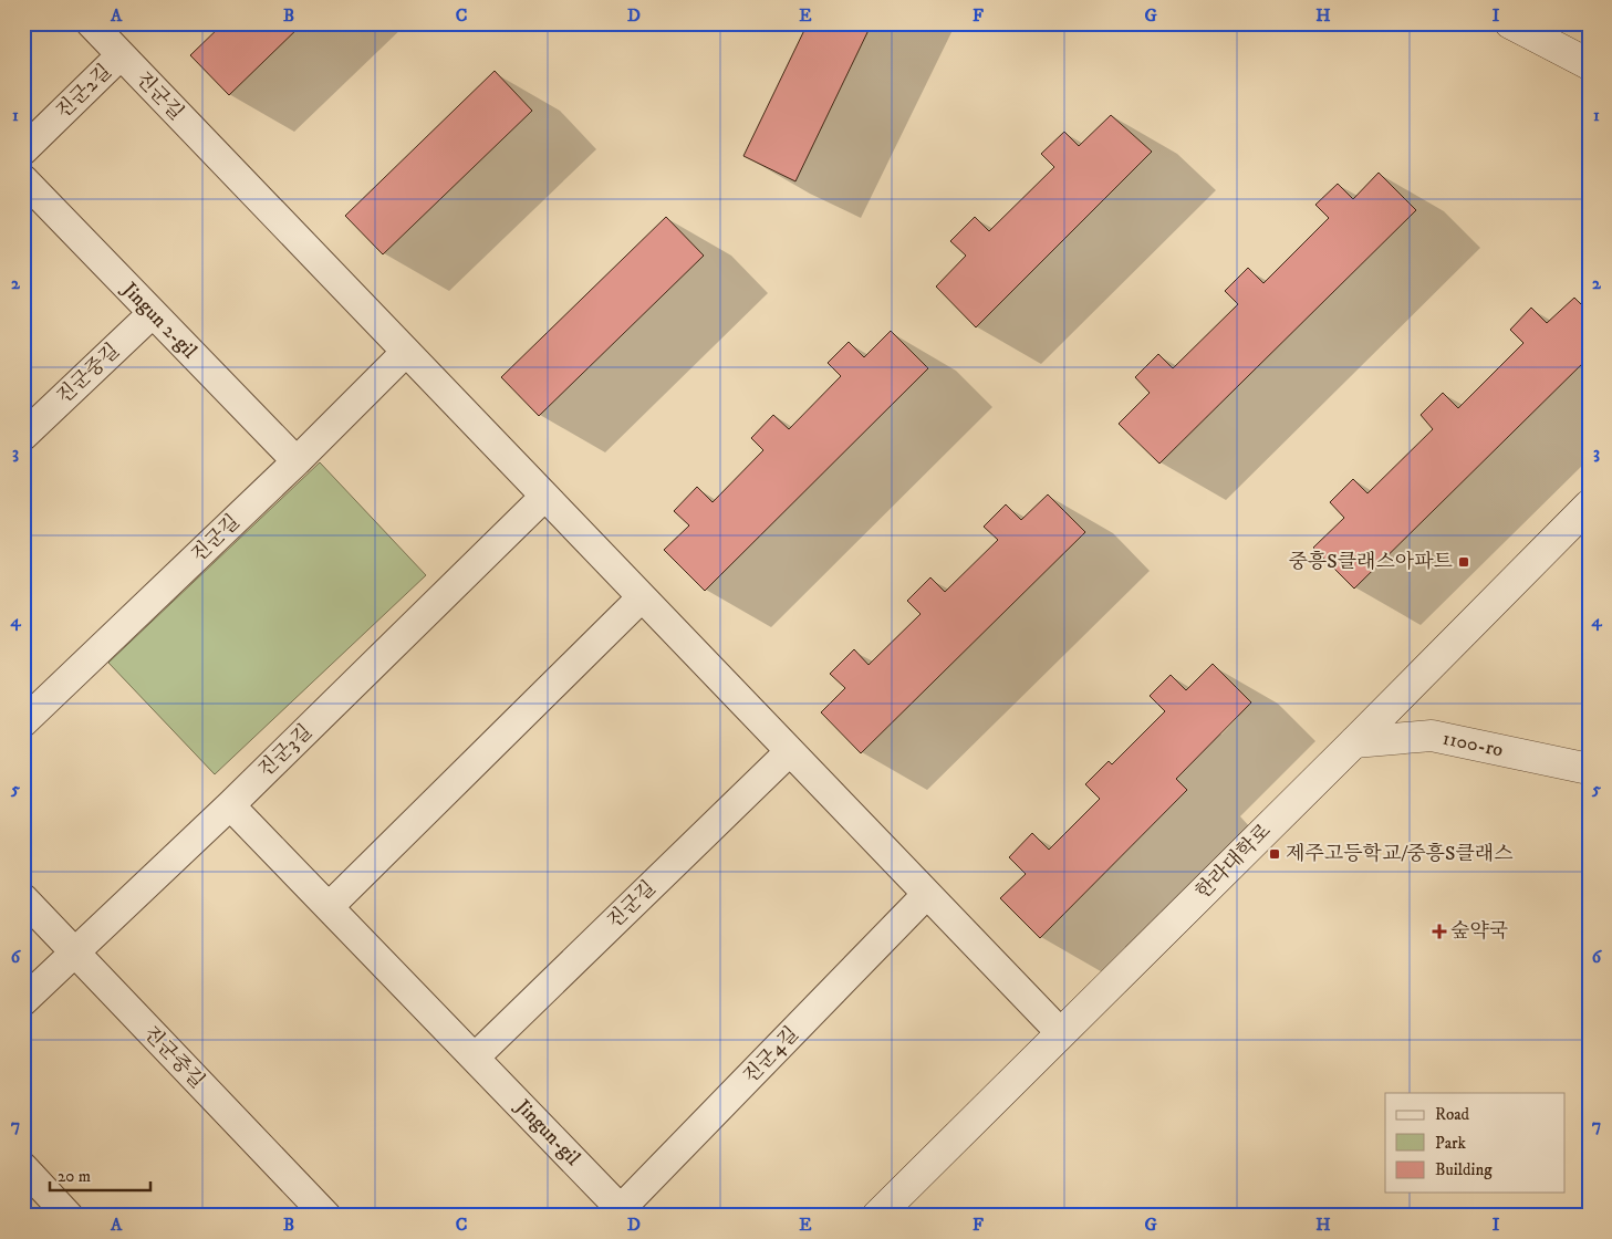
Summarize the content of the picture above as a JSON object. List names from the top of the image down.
{
  "streets": {
    "main road": ["1100-ro", "한라대학로"],
    "street": [
      "진군2길",
      "진군길",
      "Jingun 2-gil",
      "진군중길",
      "진군3길",
      "진군4길",
      "Jingun-gil"
    ]
  },
  "crossings": [
    ["진군2길", "진군길"],
    ["진군길", "Jingun 2-gil"],
    ["진군길", "진군3길"],
    ["진군길", "한라대학로"],
    ["진군길", "진군4길"],
    ["진군길", "Jingun-gil"],
    ["Jingun 2-gil", "진군중길"],
    ["진군중길", "진군3길"],
    ["1100-ro", "한라대학로"],
    ["진군4길", "Jingun-gil"]
  ],
  "places": {
    "transit": ["중흥S클래스아파트", "제주고등학교/중흥S클래스"],
    "health": ["숲약국"]
  },
  "legend": ["Road", "Park", "Building"],
  "scale_bar": "20 m",
  "grid": {
    "columns": [
      "A",
      "B",
      "C",
      "D",
      "E",
      "F",
      "G",
      "H",
      "I"
    ],
    "rows": [
      "1",
      "2",
      "3",
      "4",
      "5",
      "6",
      "7"
    ]
  }
}
